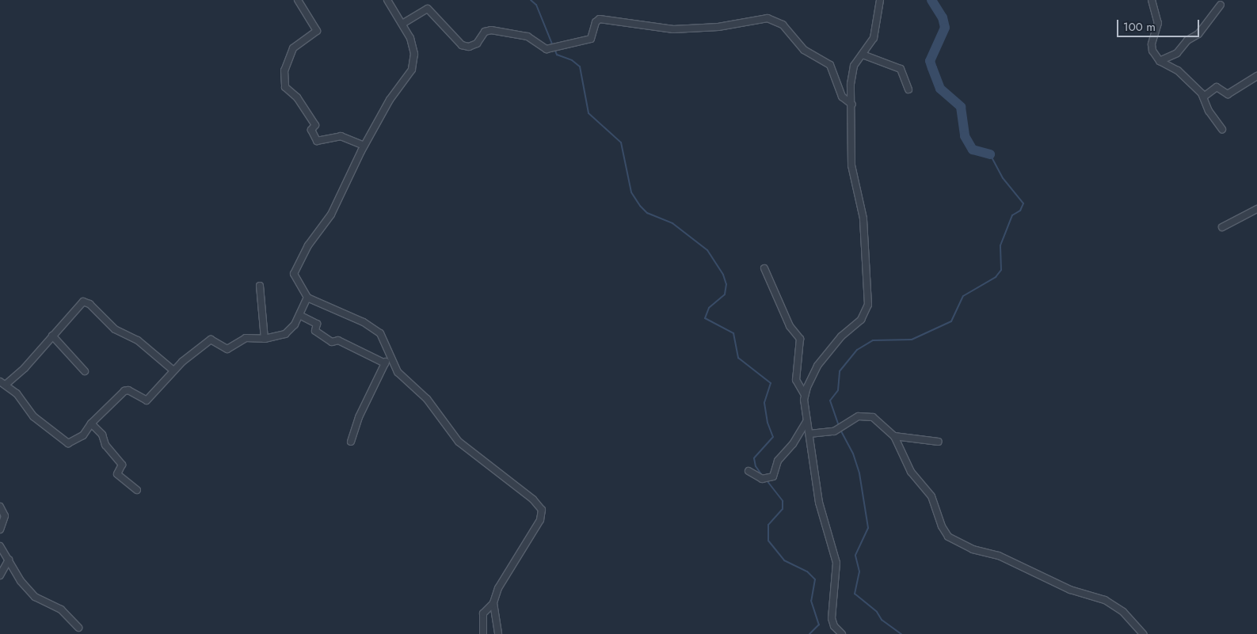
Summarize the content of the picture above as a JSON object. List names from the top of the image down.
{
  "scale_bar": "100 m"
}
